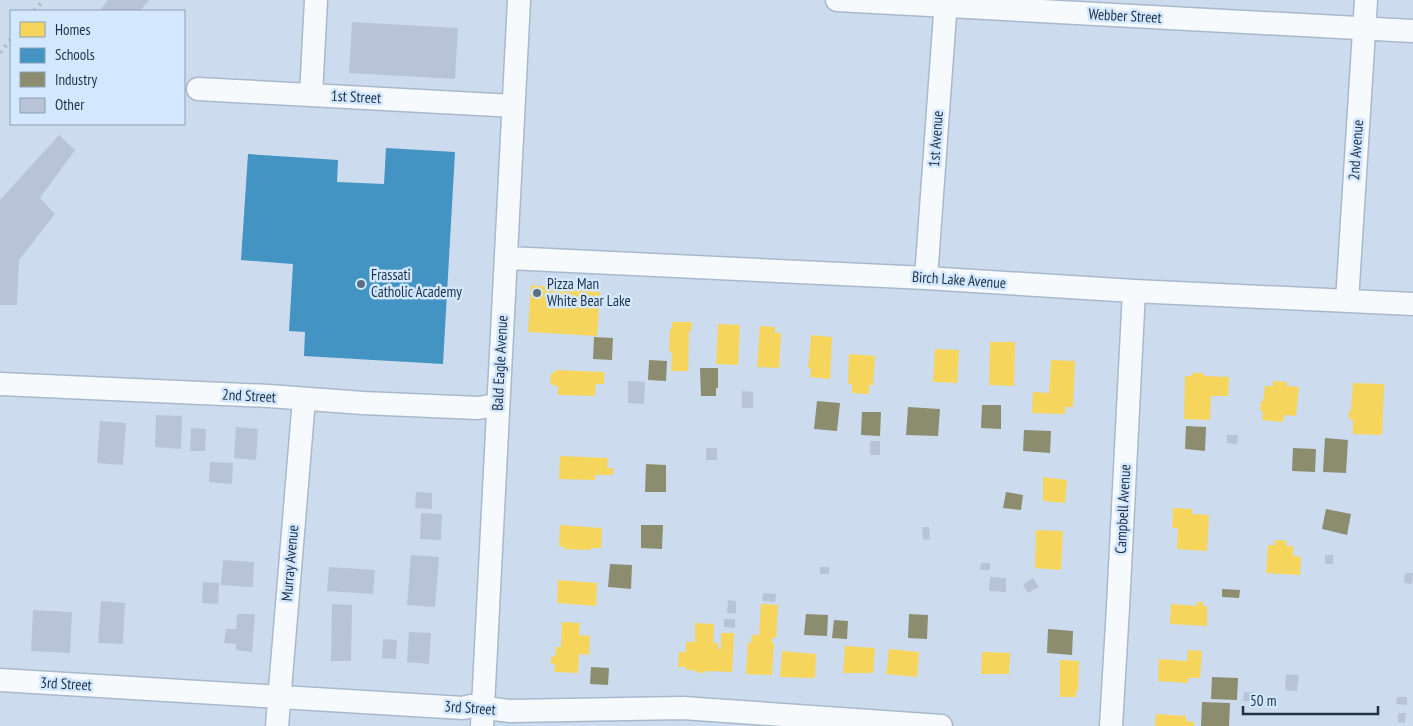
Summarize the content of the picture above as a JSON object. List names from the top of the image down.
{
  "streets": {
    "street": [
      "Webber Street",
      "1st Street",
      "1st Avenue",
      "2nd Avenue",
      "Birch Lake Avenue",
      "Bald Eagle Avenue",
      "2nd Street",
      "Campbell Avenue",
      "Murray Avenue",
      "3rd Street"
    ]
  },
  "crossings": [
    ["Webber Street", "1st Avenue"],
    ["Webber Street", "2nd Avenue"],
    ["1st Street", "Bald Eagle Avenue"],
    ["1st Avenue", "Birch Lake Avenue"],
    ["2nd Avenue", "Birch Lake Avenue"],
    ["Birch Lake Avenue", "Bald Eagle Avenue"],
    ["Birch Lake Avenue", "Campbell Avenue"],
    ["Bald Eagle Avenue", "2nd Street"],
    ["Bald Eagle Avenue", "3rd Street"],
    ["2nd Street", "Murray Avenue"],
    ["Murray Avenue", "3rd Street"]
  ],
  "places": ["Frassati Catholic Academy", "Pizza Man White Bear Lake"],
  "legend": [
    "Homes",
    "Schools",
    "Industry",
    "Other"
  ],
  "scale_bar": "50 m"
}
